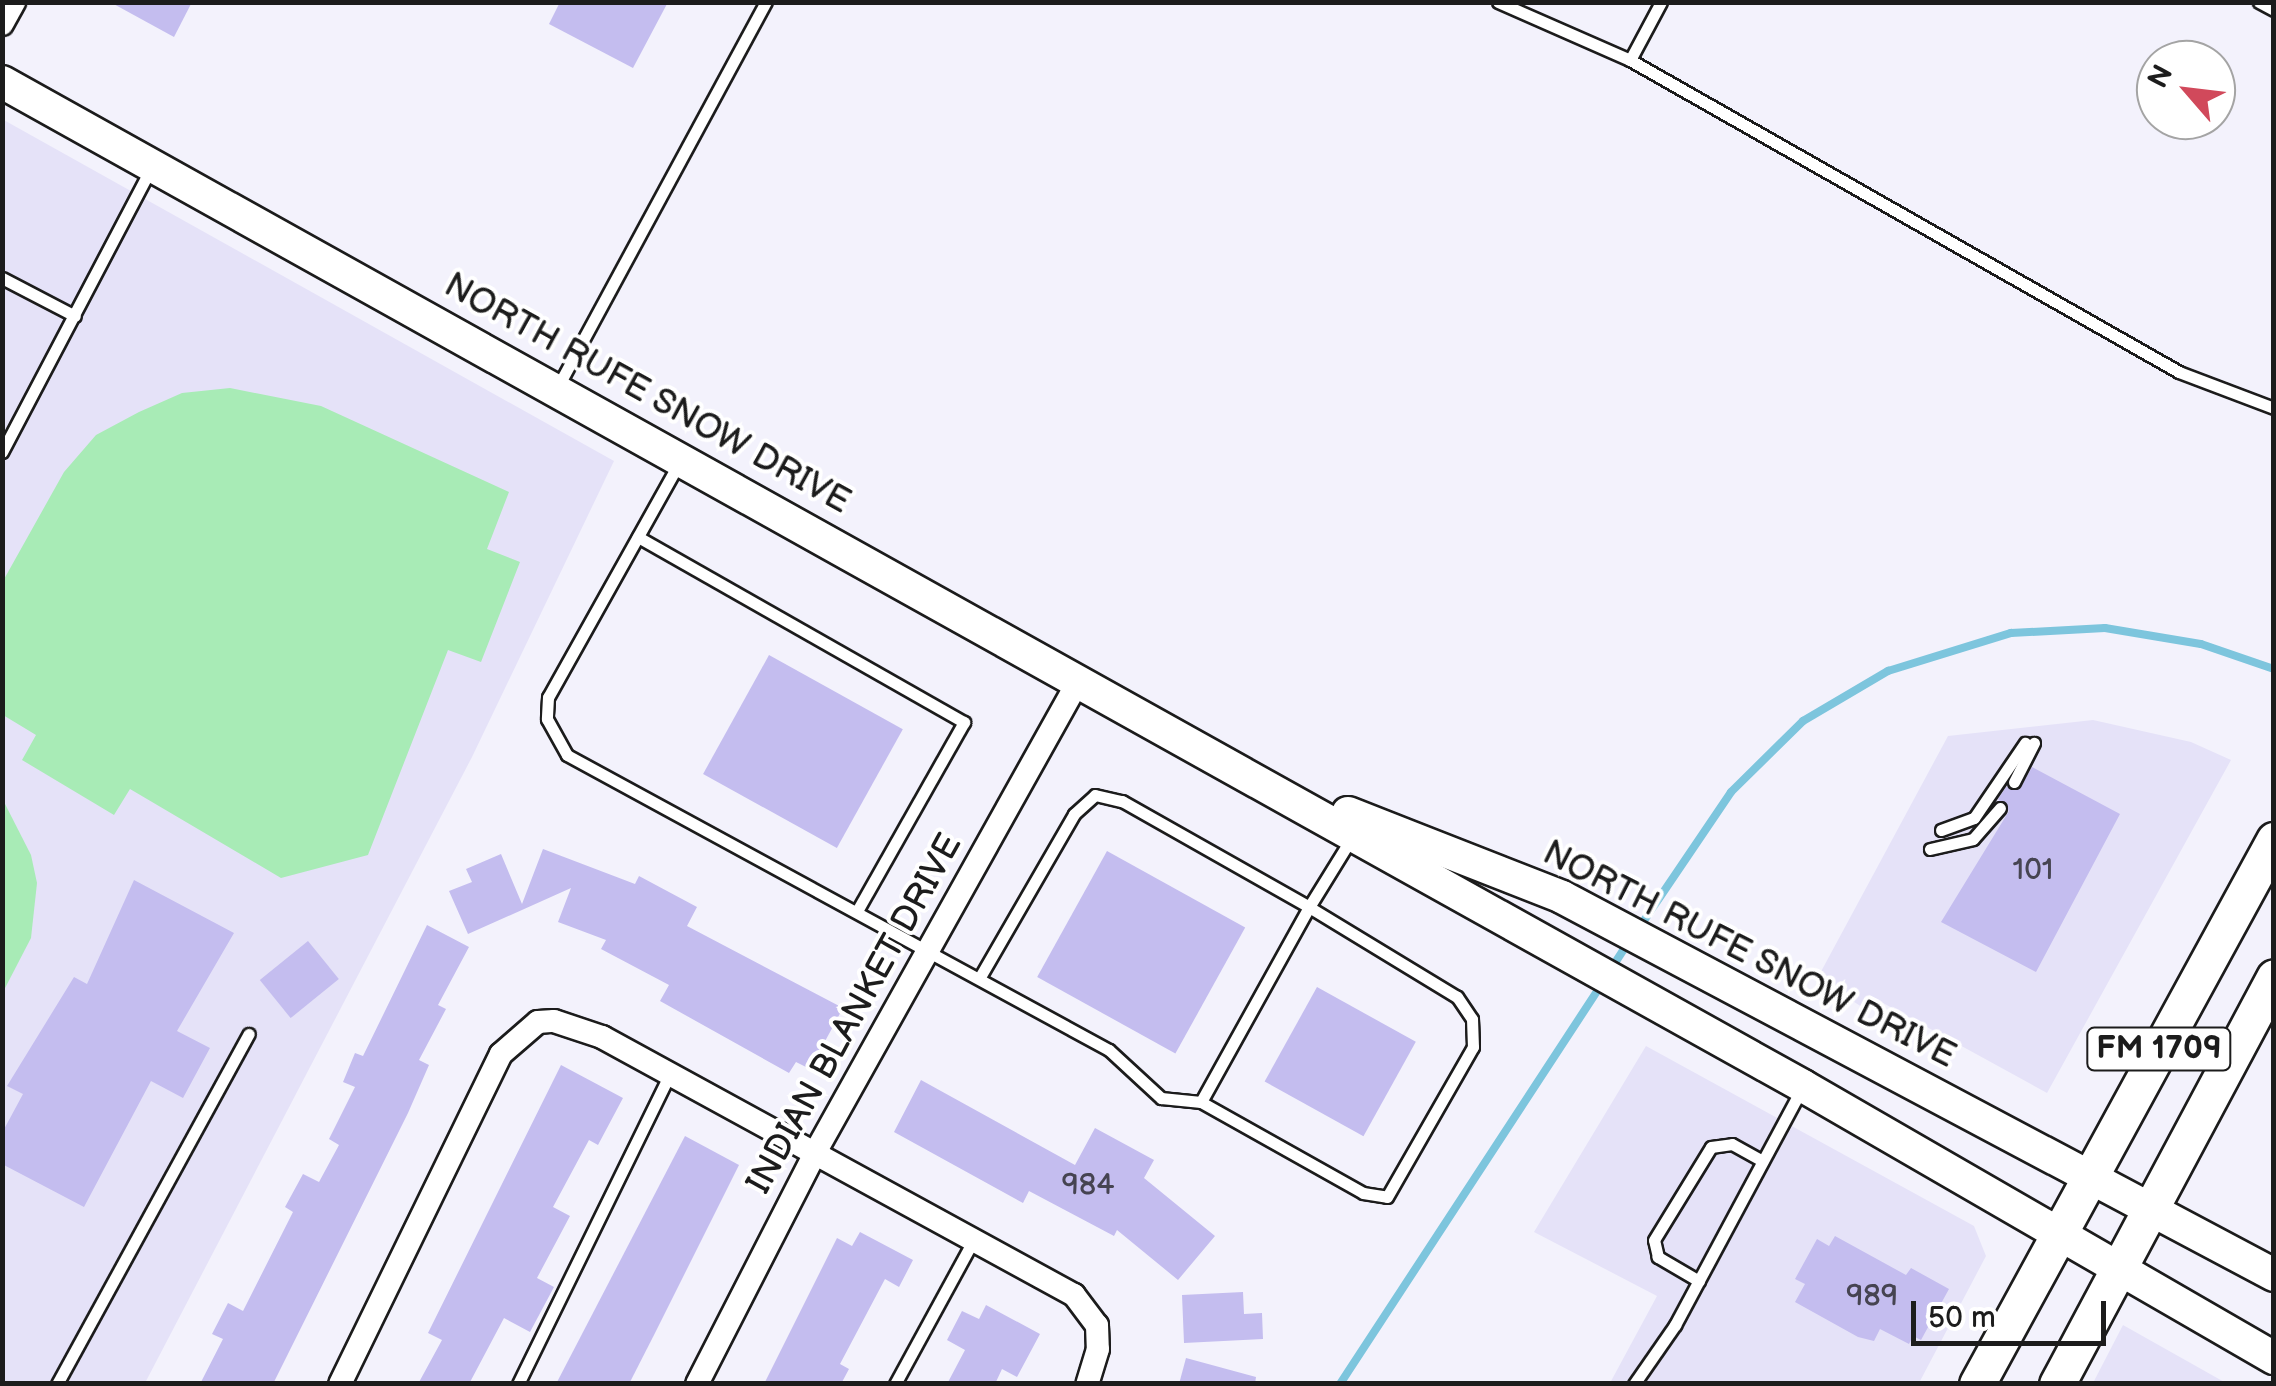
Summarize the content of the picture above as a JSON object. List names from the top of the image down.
{
  "streets": {
    "main road": ["NORTH RUFE SNOW DRIVE", "FM 1709"],
    "street": ["INDIAN BLANKET DRIVE"]
  },
  "crossings": [
    ["NORTH RUFE SNOW DRIVE", "INDIAN BLANKET DRIVE"],
    ["NORTH RUFE SNOW DRIVE", "FM 1709"]
  ],
  "house_numbers": ["101", "984", "989"],
  "scale_bar": "50 m",
  "north": "top left"
}
